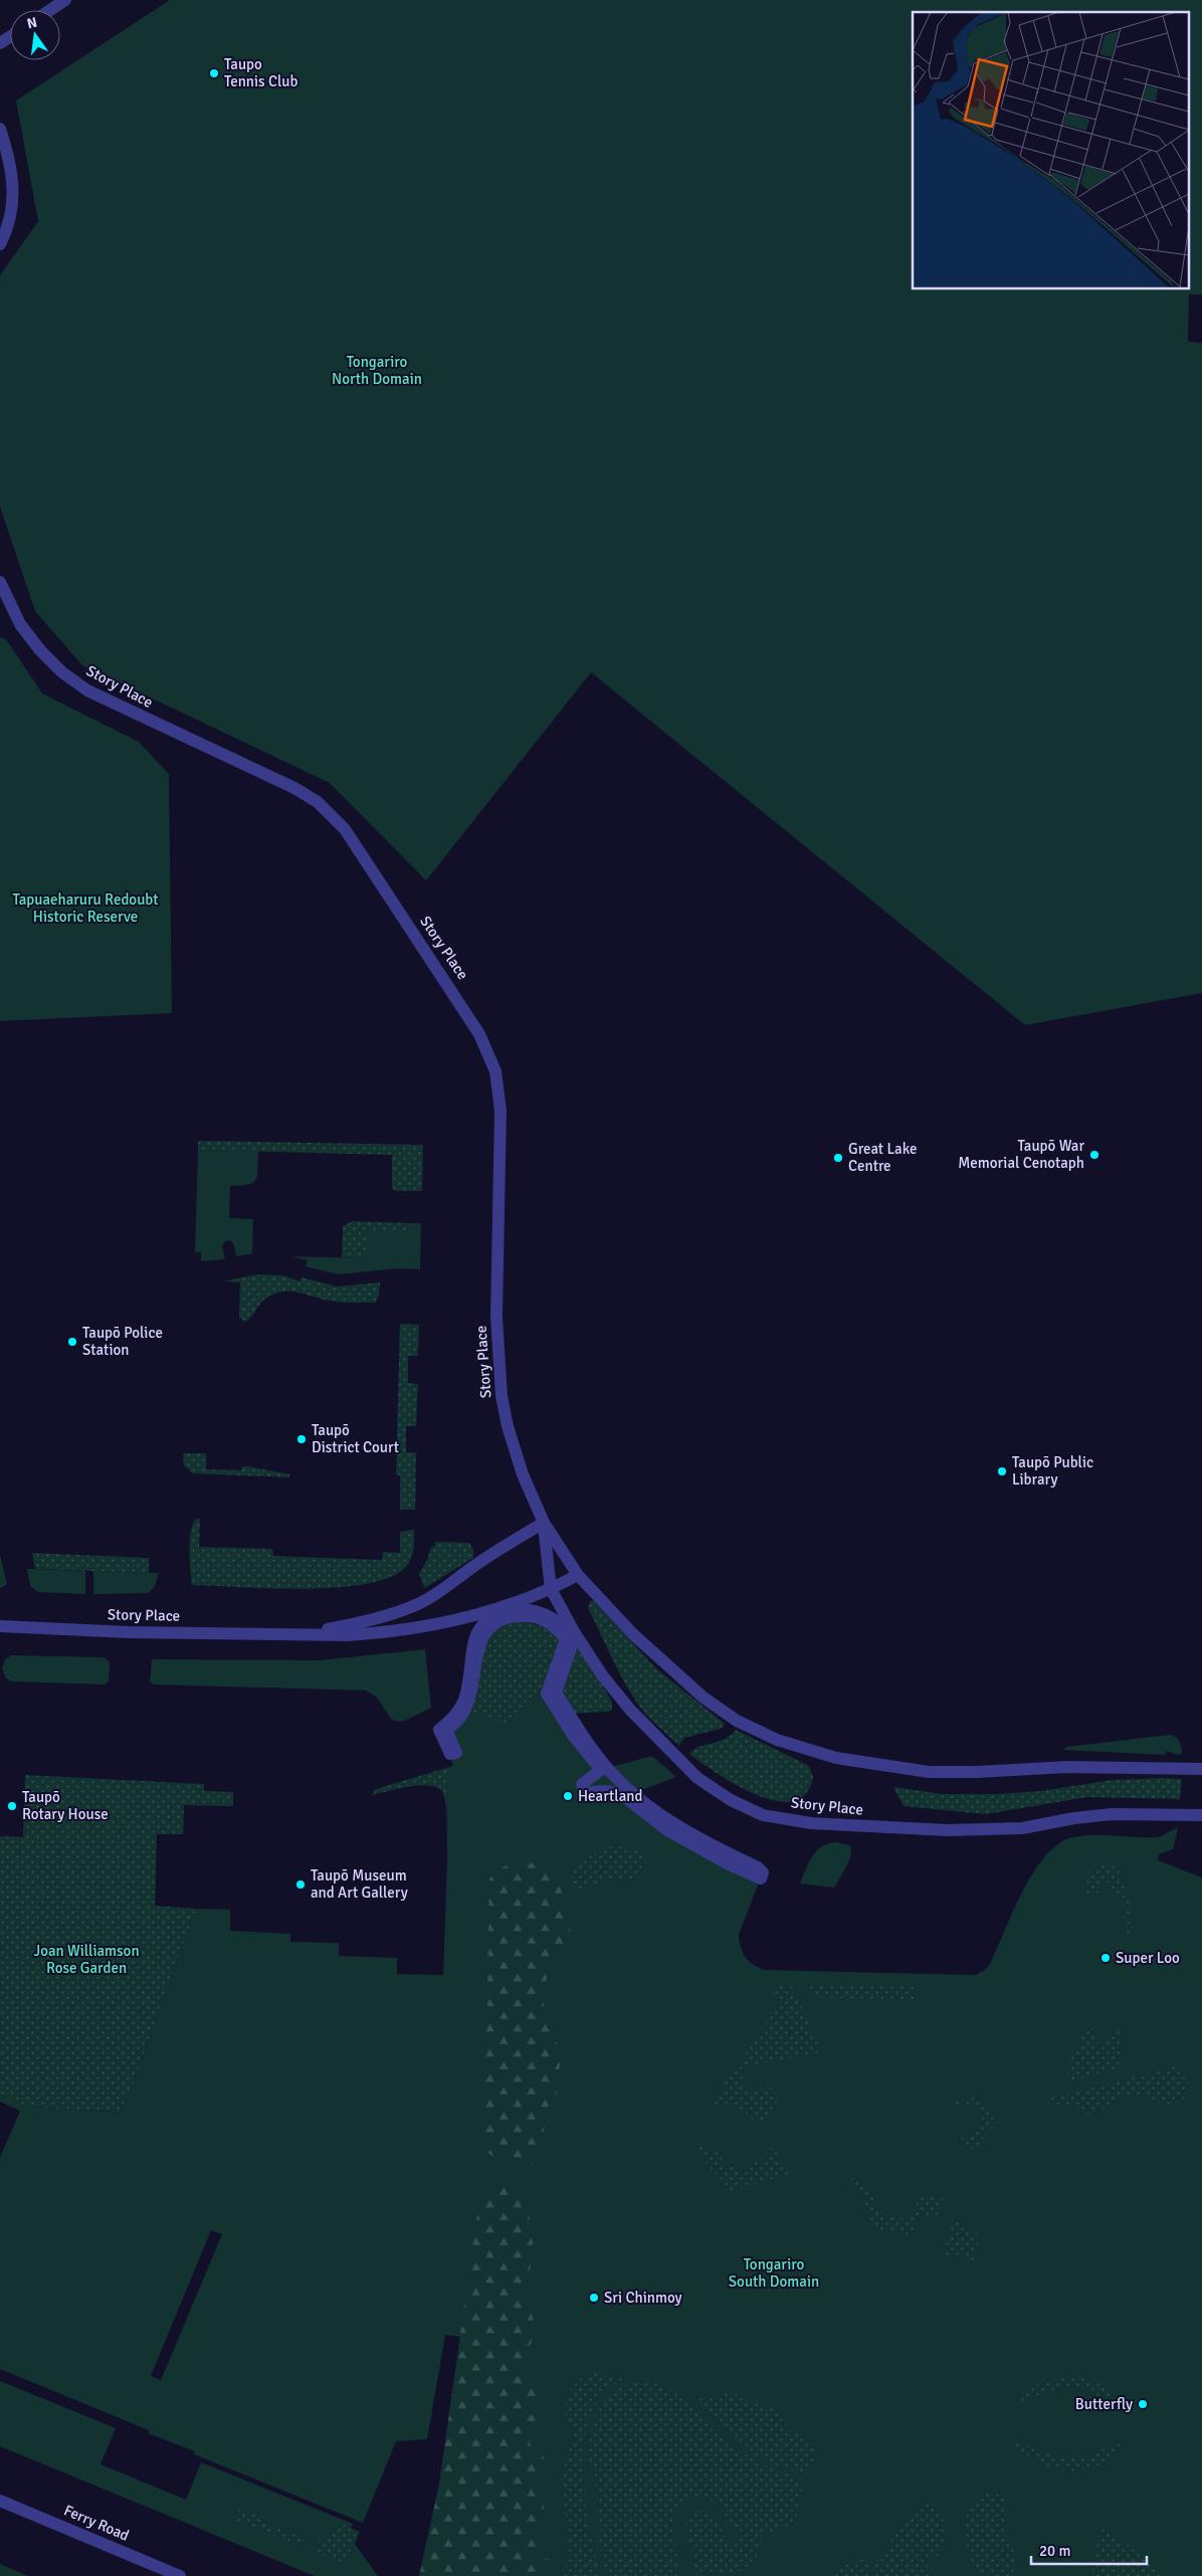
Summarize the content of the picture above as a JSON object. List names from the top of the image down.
{
  "streets": {
    "street": ["Story Place", "Ferry Road"]
  },
  "parks": [
    "Tongariro North Domain",
    "Tapuaeharuru Redoubt Historic Reserve",
    "Joan Williamson Rose Garden",
    "Tongariro South Domain"
  ],
  "places": [
    "Taupo Tennis Club",
    "Taupō War Memorial Cenotaph",
    "Great Lake Centre",
    "Taupō Police Station",
    "Taupō District Court",
    "Taupō Public Library",
    "Heartland",
    "Taupō Rotary House",
    "Taupō Museum and Art Gallery",
    "Super Loo",
    "Sri Chinmoy",
    "Butterfly"
  ],
  "scale_bar": "20 m",
  "north": "top"
}
